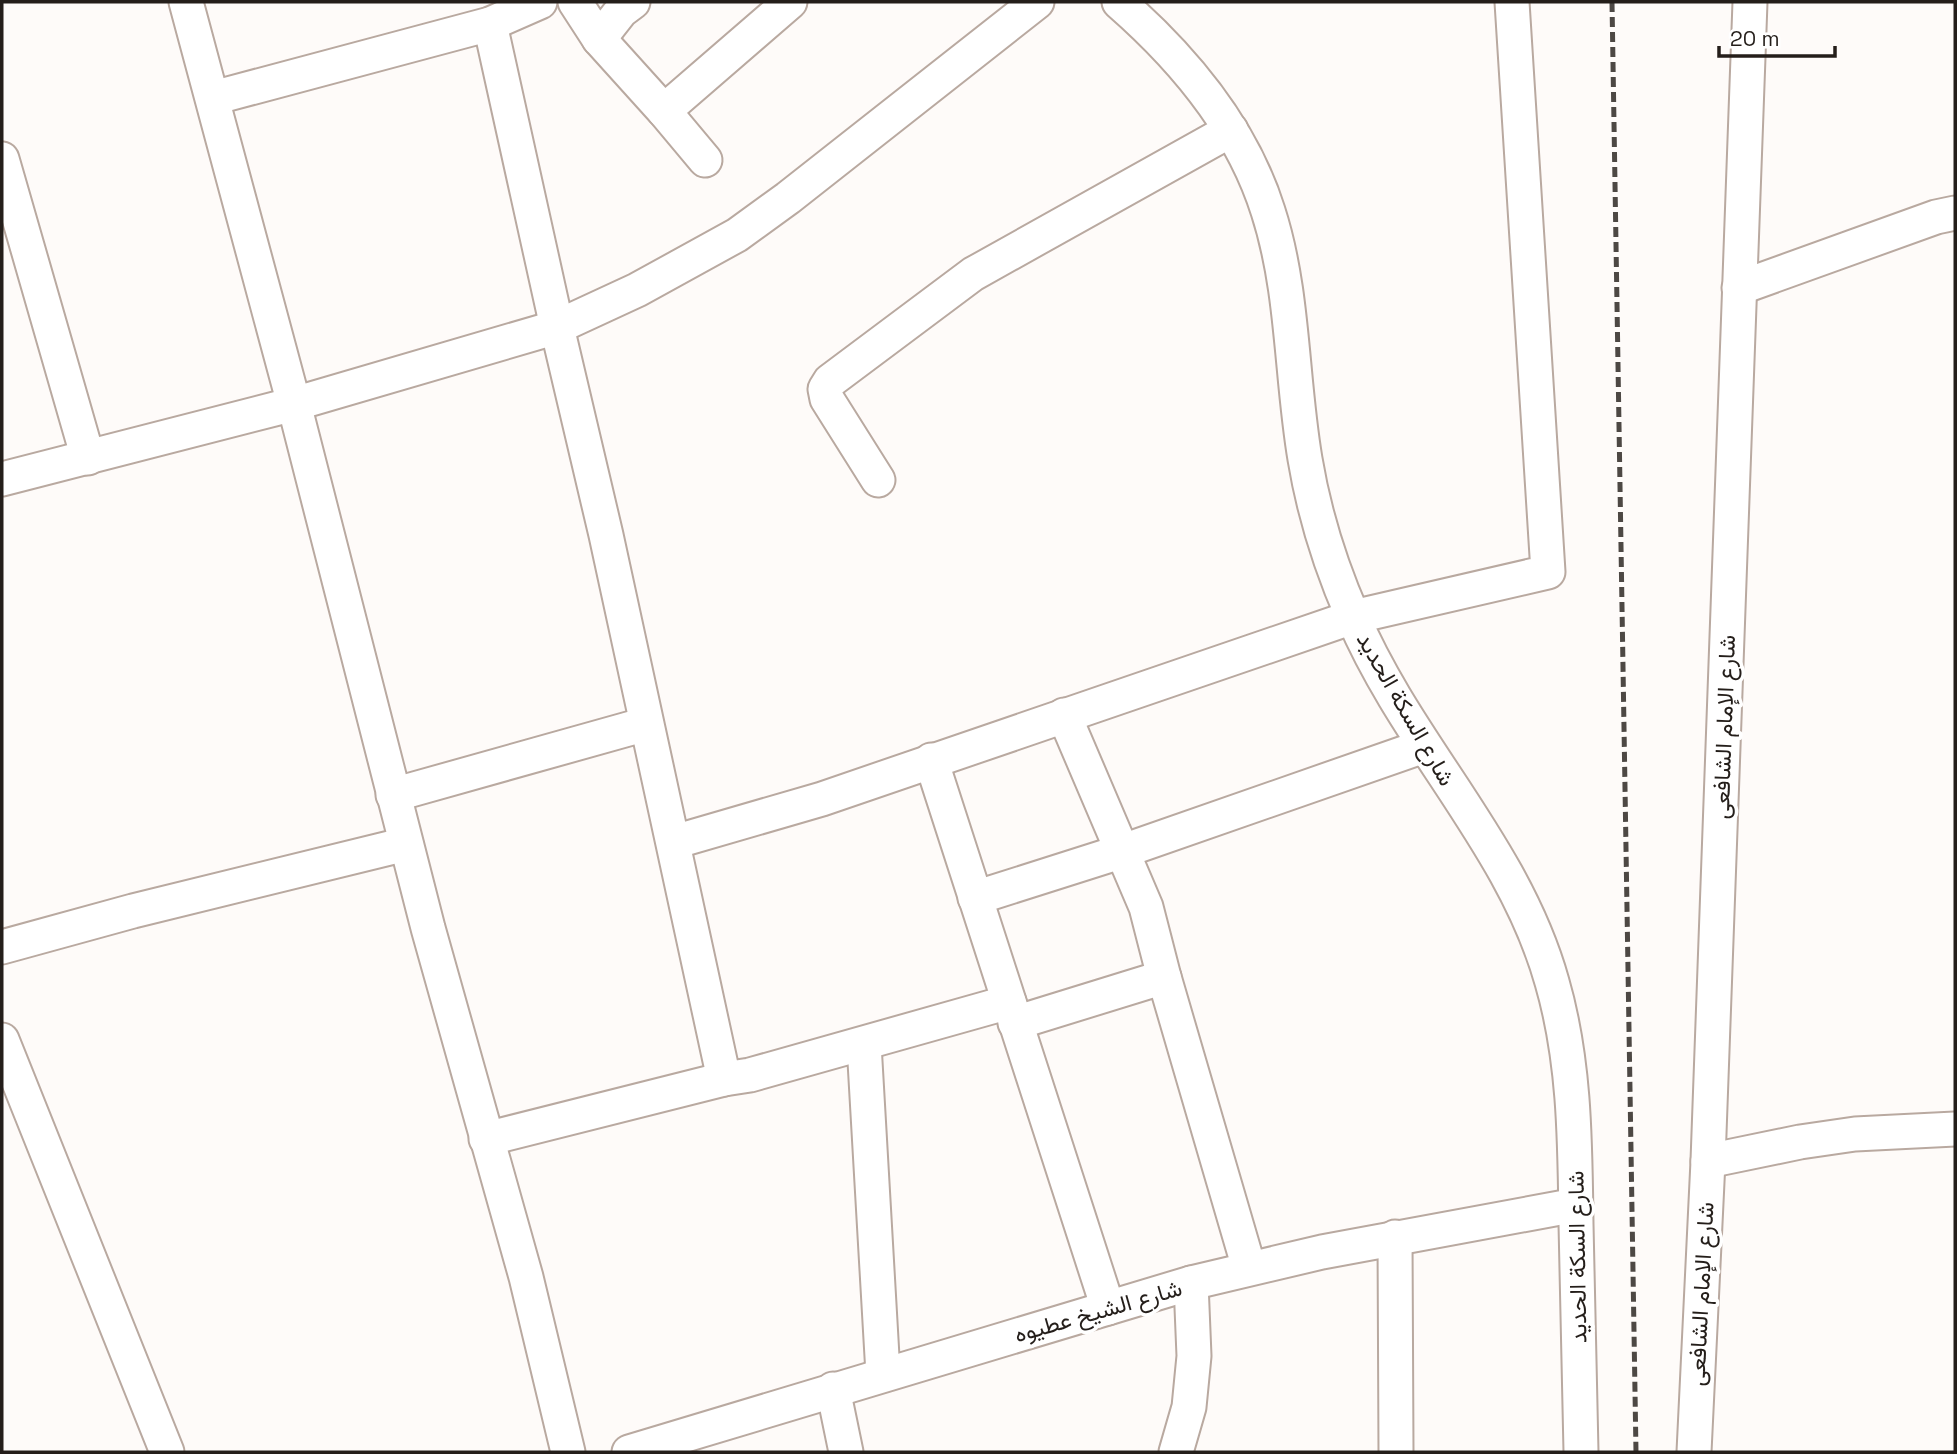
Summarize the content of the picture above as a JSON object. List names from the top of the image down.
{
  "streets": {
    "street": ["شارع السكة الحديد", "شارع الإمام الشافعى", "شارع الشيخ عطيوه"]
  },
  "crossings": [
    ["شارع السكة الحديد", "شارع الشيخ عطيوه"]
  ],
  "scale_bar": "20 m"
}
